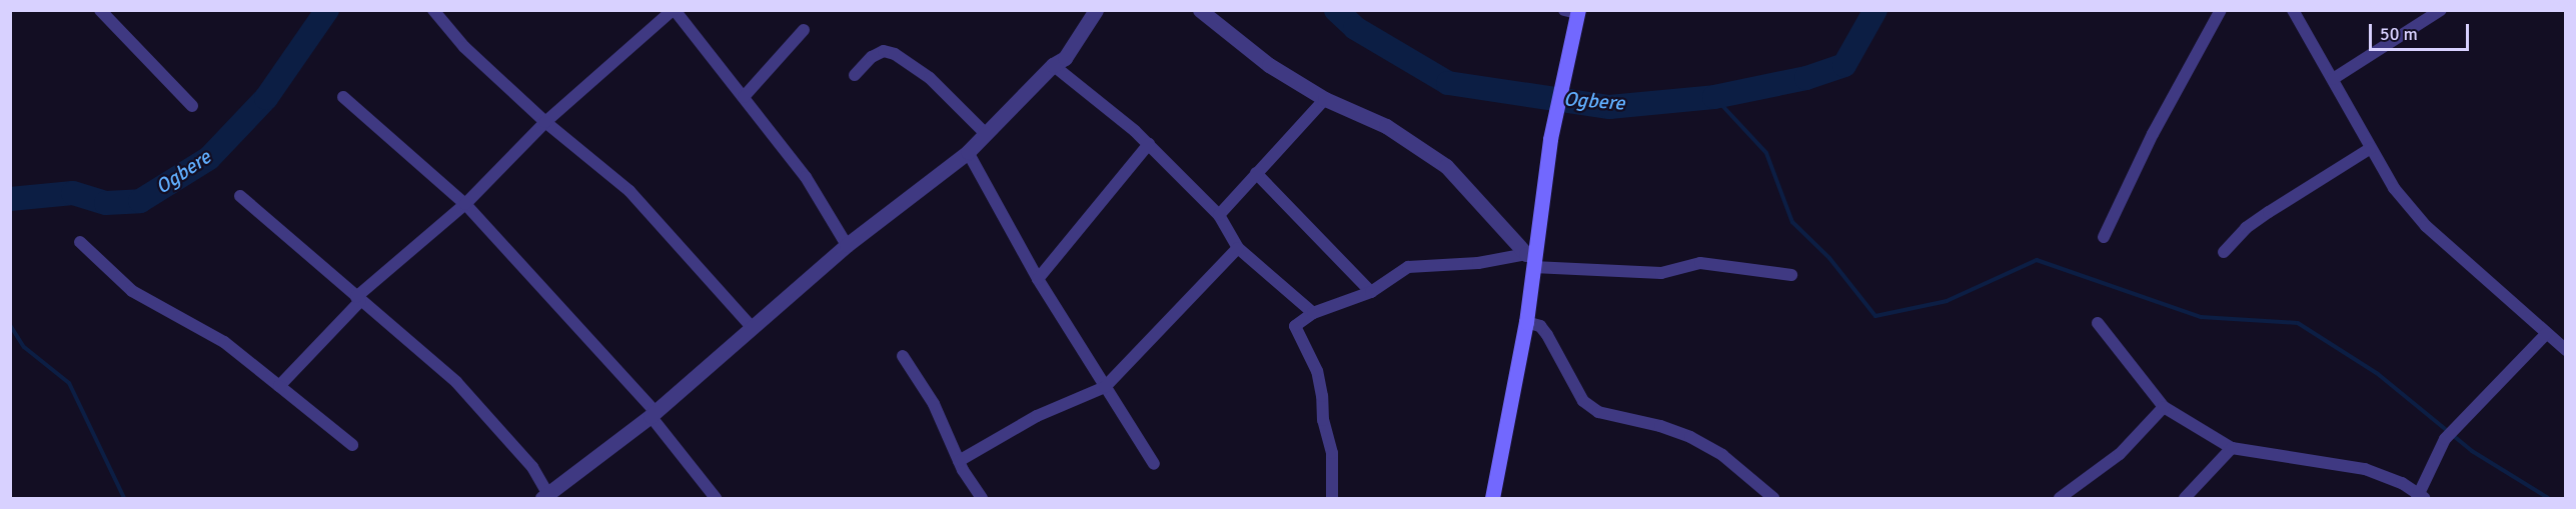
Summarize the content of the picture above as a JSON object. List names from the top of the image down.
{
  "water": ["Ogbere"],
  "scale_bar": "50 m"
}
